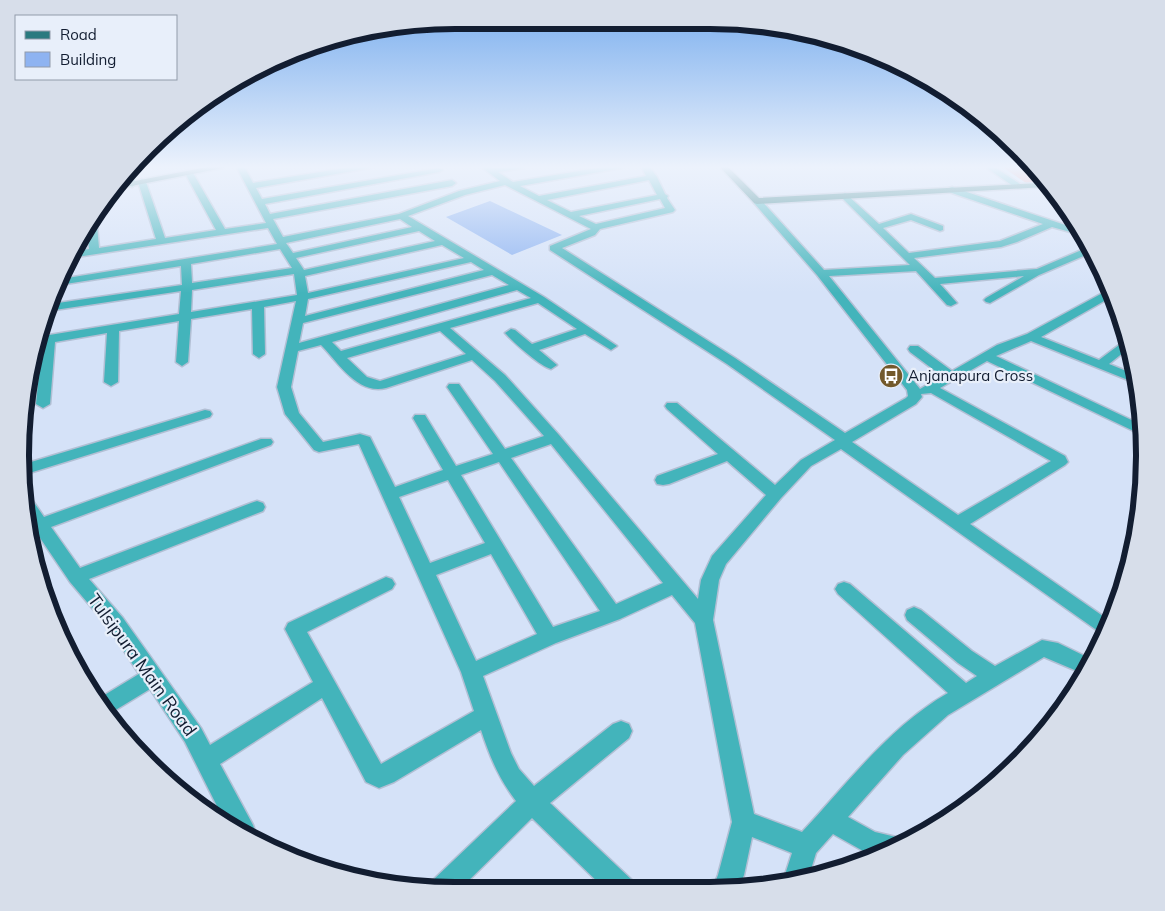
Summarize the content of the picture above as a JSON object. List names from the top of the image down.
{
  "streets": {
    "street": ["Tulsipura Main Road"]
  },
  "places": {
    "bus stop": ["Anjanapura Cross"]
  },
  "legend": ["Road", "Building"]
}
